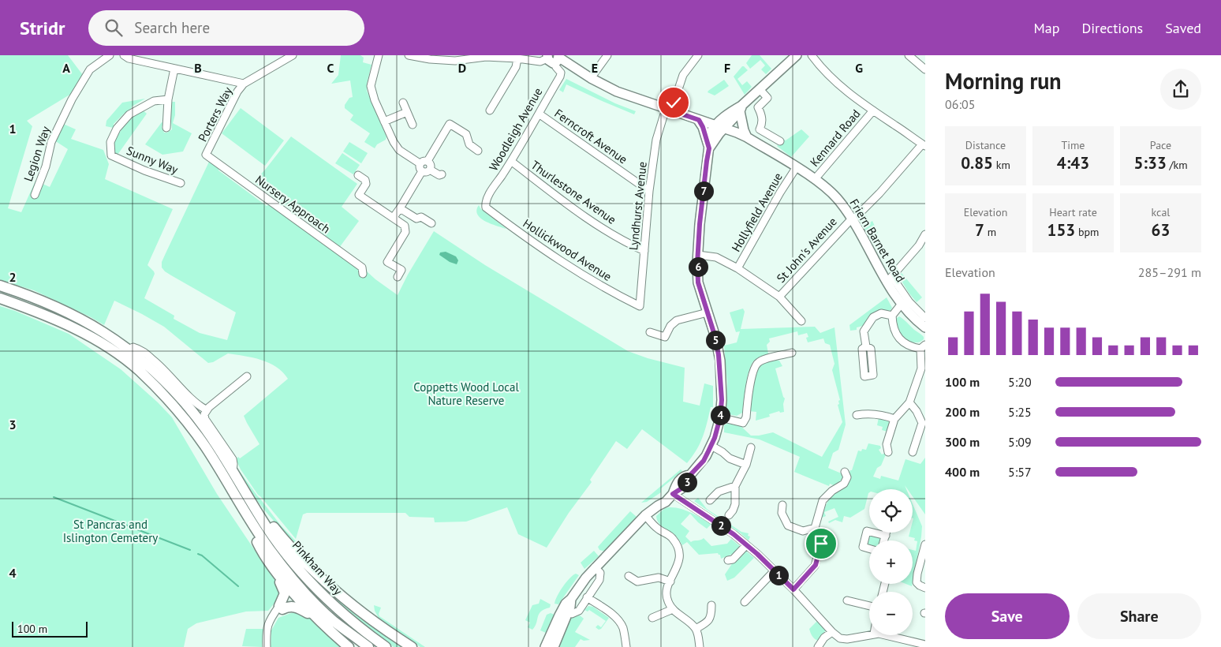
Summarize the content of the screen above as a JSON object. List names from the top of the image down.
{
  "streets": {
    "highway": ["Pinkham Way"],
    "main road": ["Friern Barnet Road"],
    "street": [
      "Porters Way",
      "Woodleigh Avenue",
      "Ferncroft Avenue",
      "Kennard Road",
      "Legion Way",
      "Sunny Way",
      "Thurlestone Avenue",
      "Nursery Approach",
      "Lyndhurst Avenue",
      "Hollyfield Avenue",
      "Hollickwood Avenue",
      "St John's Avenue"
    ]
  },
  "crossings": [
    ["Porters Way", "Nursery Approach"],
    ["Woodleigh Avenue", "Ferncroft Avenue"],
    ["Woodleigh Avenue", "Thurlestone Avenue"],
    ["Woodleigh Avenue", "Friern Barnet Road"],
    ["Woodleigh Avenue", "Hollickwood Avenue"],
    ["Ferncroft Avenue", "Lyndhurst Avenue"],
    ["Kennard Road", "Friern Barnet Road"],
    ["Thurlestone Avenue", "Lyndhurst Avenue"],
    ["Lyndhurst Avenue", "Friern Barnet Road"],
    ["Lyndhurst Avenue", "Hollickwood Avenue"],
    ["Hollyfield Avenue", "Friern Barnet Road"],
    ["Friern Barnet Road", "St John's Avenue"]
  ],
  "parks": ["Coppetts Wood Local Nature Reserve", "St Pancras and Islington Cemetery"],
  "scale_bar": "100 m",
  "page": {
    "header": "Stridr",
    "search": "Search here",
    "nav": ["Map", "Directions", "Saved"],
    "heading": ["Morning run", "06:05"],
    "stats": [
      ["Distance", "0.85 km"],
      ["Time", "4:43"],
      ["Pace", "5:33 /km"],
      ["Elevation", "7 m"],
      ["Heart rate", "153 bpm"],
      ["kcal", "63"]
    ],
    "pins": [
      "7",
      "6",
      "5",
      "4",
      "3",
      "2",
      "1"
    ],
    "chart": ["Elevation", "285–291 m"],
    "list": [
      {
        "name": "100 m",
        "note": "5:20"
      },
      {
        "name": "200 m",
        "note": "5:25"
      },
      {
        "name": "300 m",
        "note": "5:09"
      },
      {
        "name": "400 m",
        "note": "5:57"
      }
    ],
    "map_buttons": ["+", "−"],
    "buttons": ["Save", "Share"],
    "scale": "100 m"
  },
  "grid": {
    "columns": [
      "A",
      "B",
      "C",
      "D",
      "E",
      "F",
      "G"
    ],
    "rows": [
      "1",
      "2",
      "3",
      "4"
    ]
  }
}
